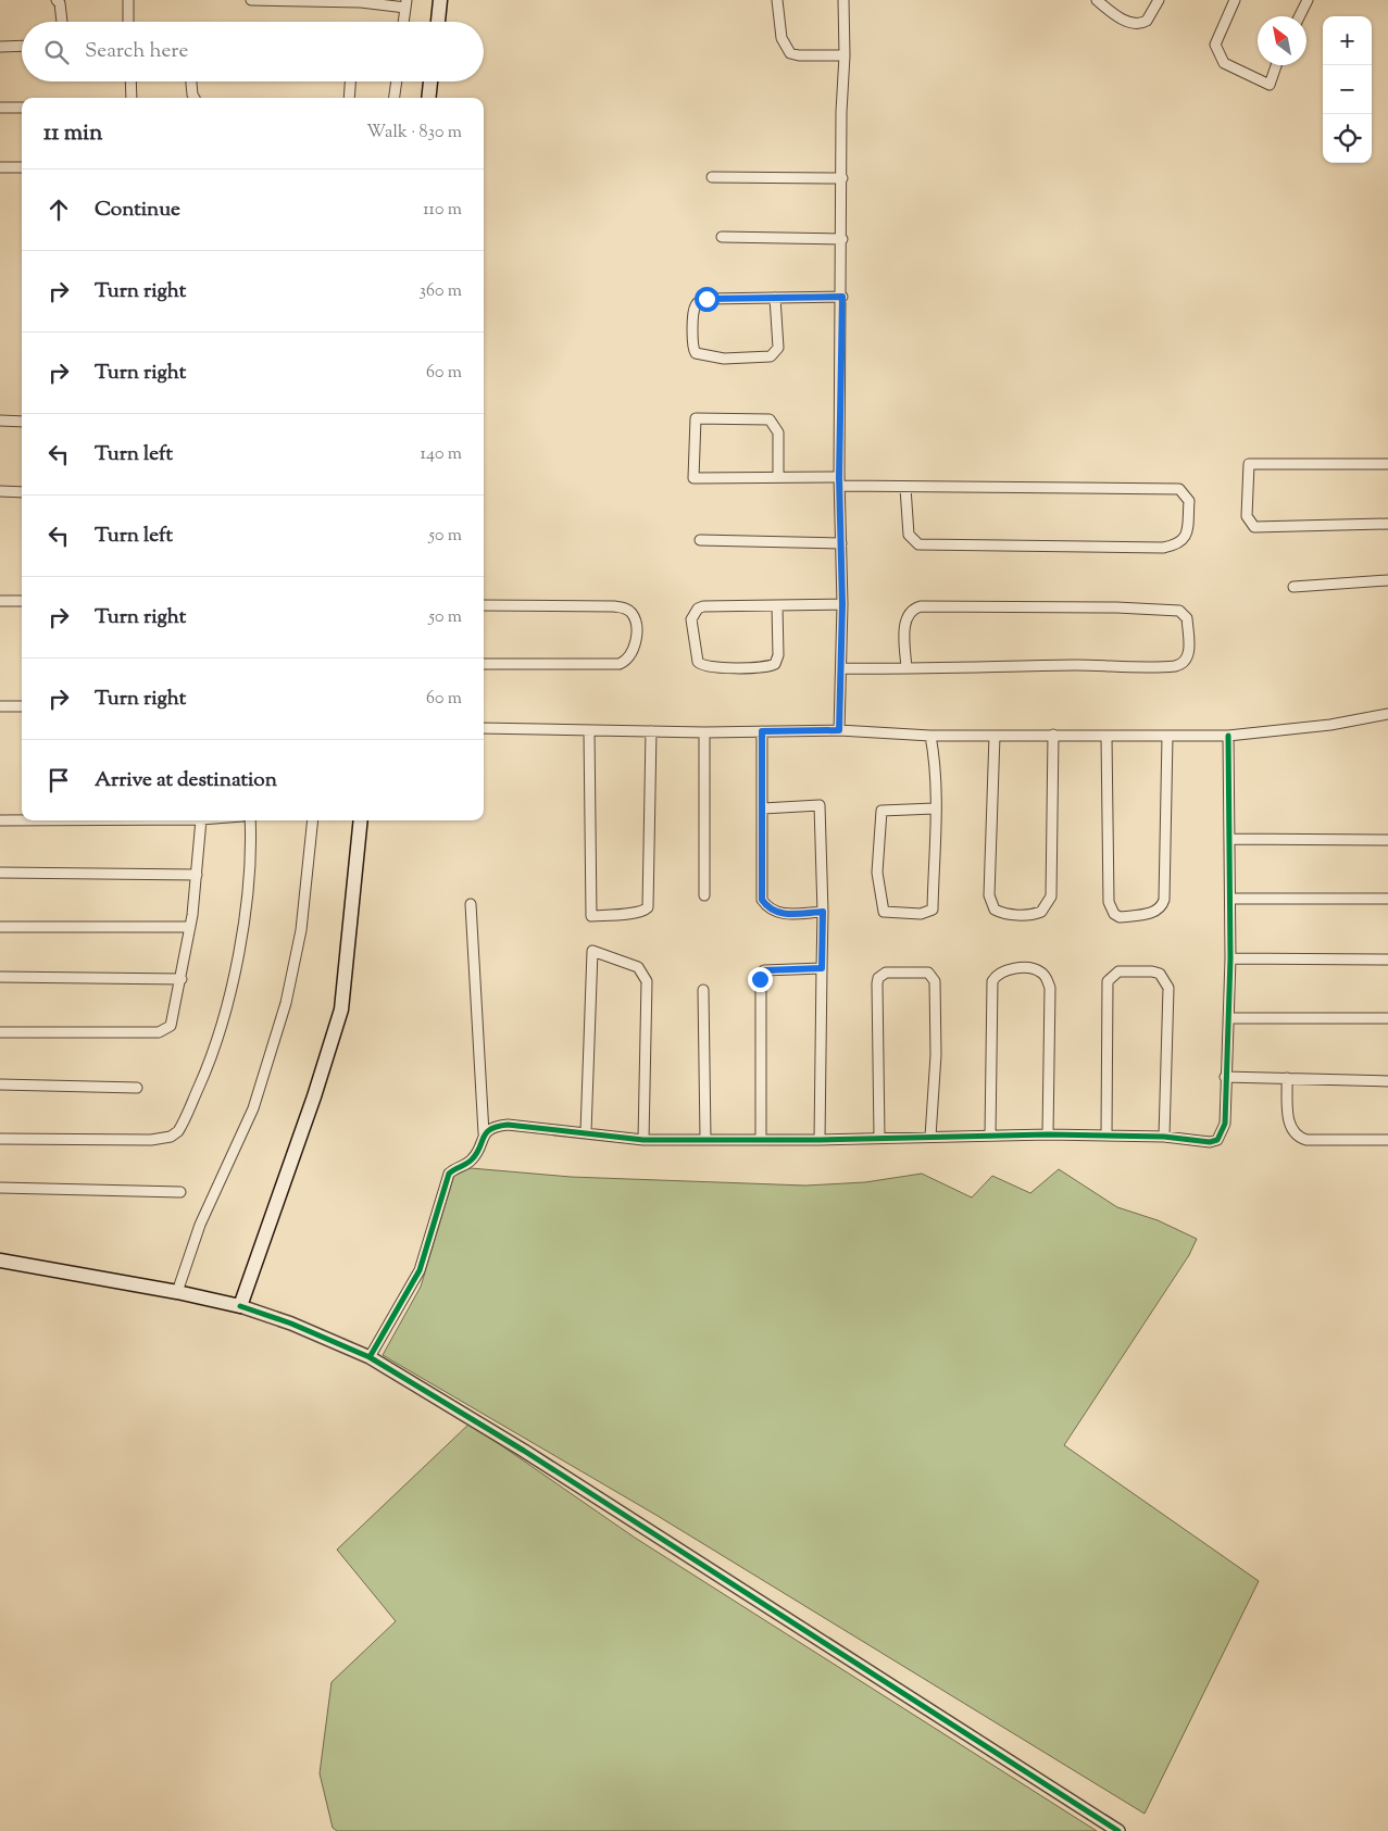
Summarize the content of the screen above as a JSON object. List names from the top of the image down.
{
  "north": "top left",
  "page": {
    "map_buttons": ["+", "−"],
    "search": "Search here",
    "heading": ["11 min", "Walk · 830 m"],
    "list": [
      ["Continue", "110 m"],
      ["Turn right", "360 m"],
      ["Turn right", "60 m"],
      ["Turn left", "140 m"],
      ["Turn left", "50 m"],
      ["Turn right", "50 m"],
      ["Turn right", "60 m"],
      "Arrive at destination"
    ]
  }
}
